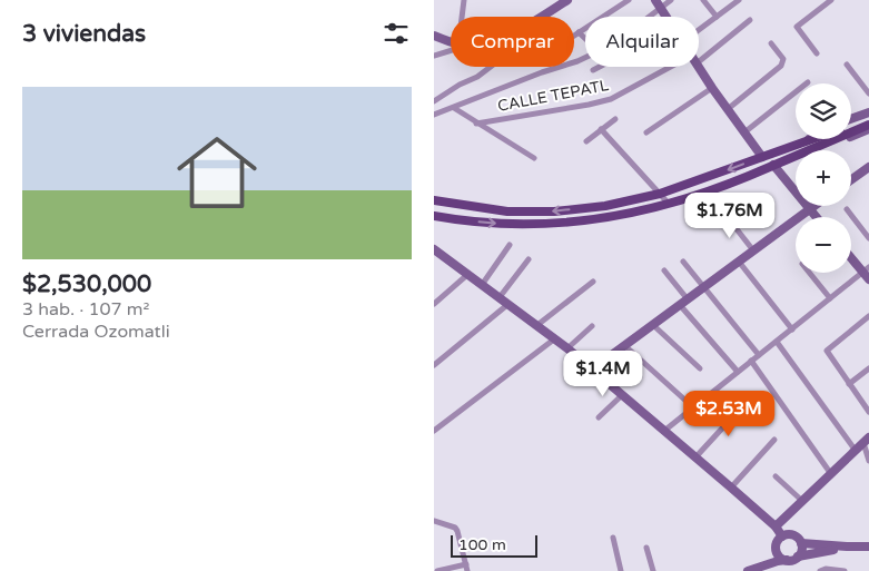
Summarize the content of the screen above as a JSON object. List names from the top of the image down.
{
  "streets": {
    "street": ["CALLE TEPATL"]
  },
  "scale_bar": "100 m",
  "page": {
    "heading": "3 viviendas",
    "chip": ["Comprar", "Alquilar"],
    "list": [
      {
        "name": "$2,530,000",
        "note": "3 hab. · 107 m² · Cerrada Ozomatli"
      }
    ],
    "map_buttons": ["+", "−"],
    "price": ["$1.76M", "$1.4M", "$2.53M"],
    "scale": "100 m"
  }
}
